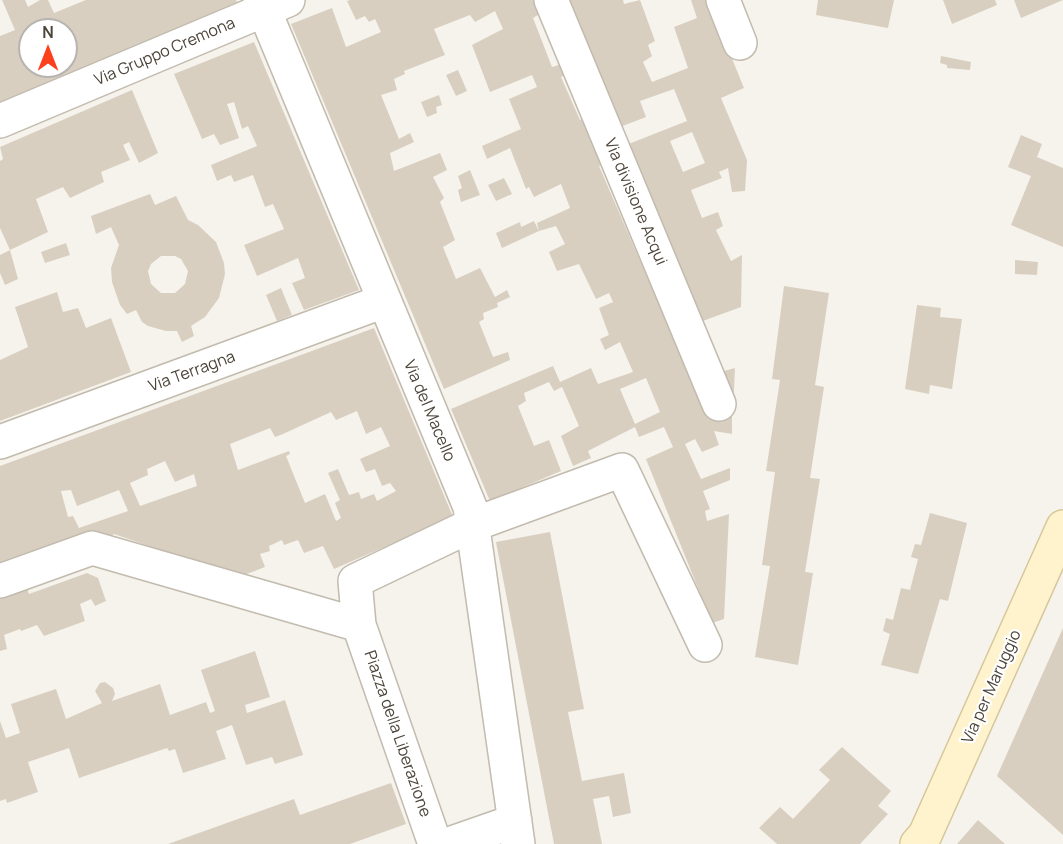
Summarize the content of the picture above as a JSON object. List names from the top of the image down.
{
  "streets": {
    "street": [
      "Via Gruppo Cremona",
      "Via divisione Acqui",
      "Via Terragna",
      "Via del Macello",
      "Via per Maruggio",
      "Piazza della Liberazione"
    ]
  },
  "crossings": [
    ["Via Gruppo Cremona", "Via del Macello"],
    ["Via Terragna", "Via del Macello"],
    ["Via del Macello", "Piazza della Liberazione"]
  ],
  "north": "top"
}
